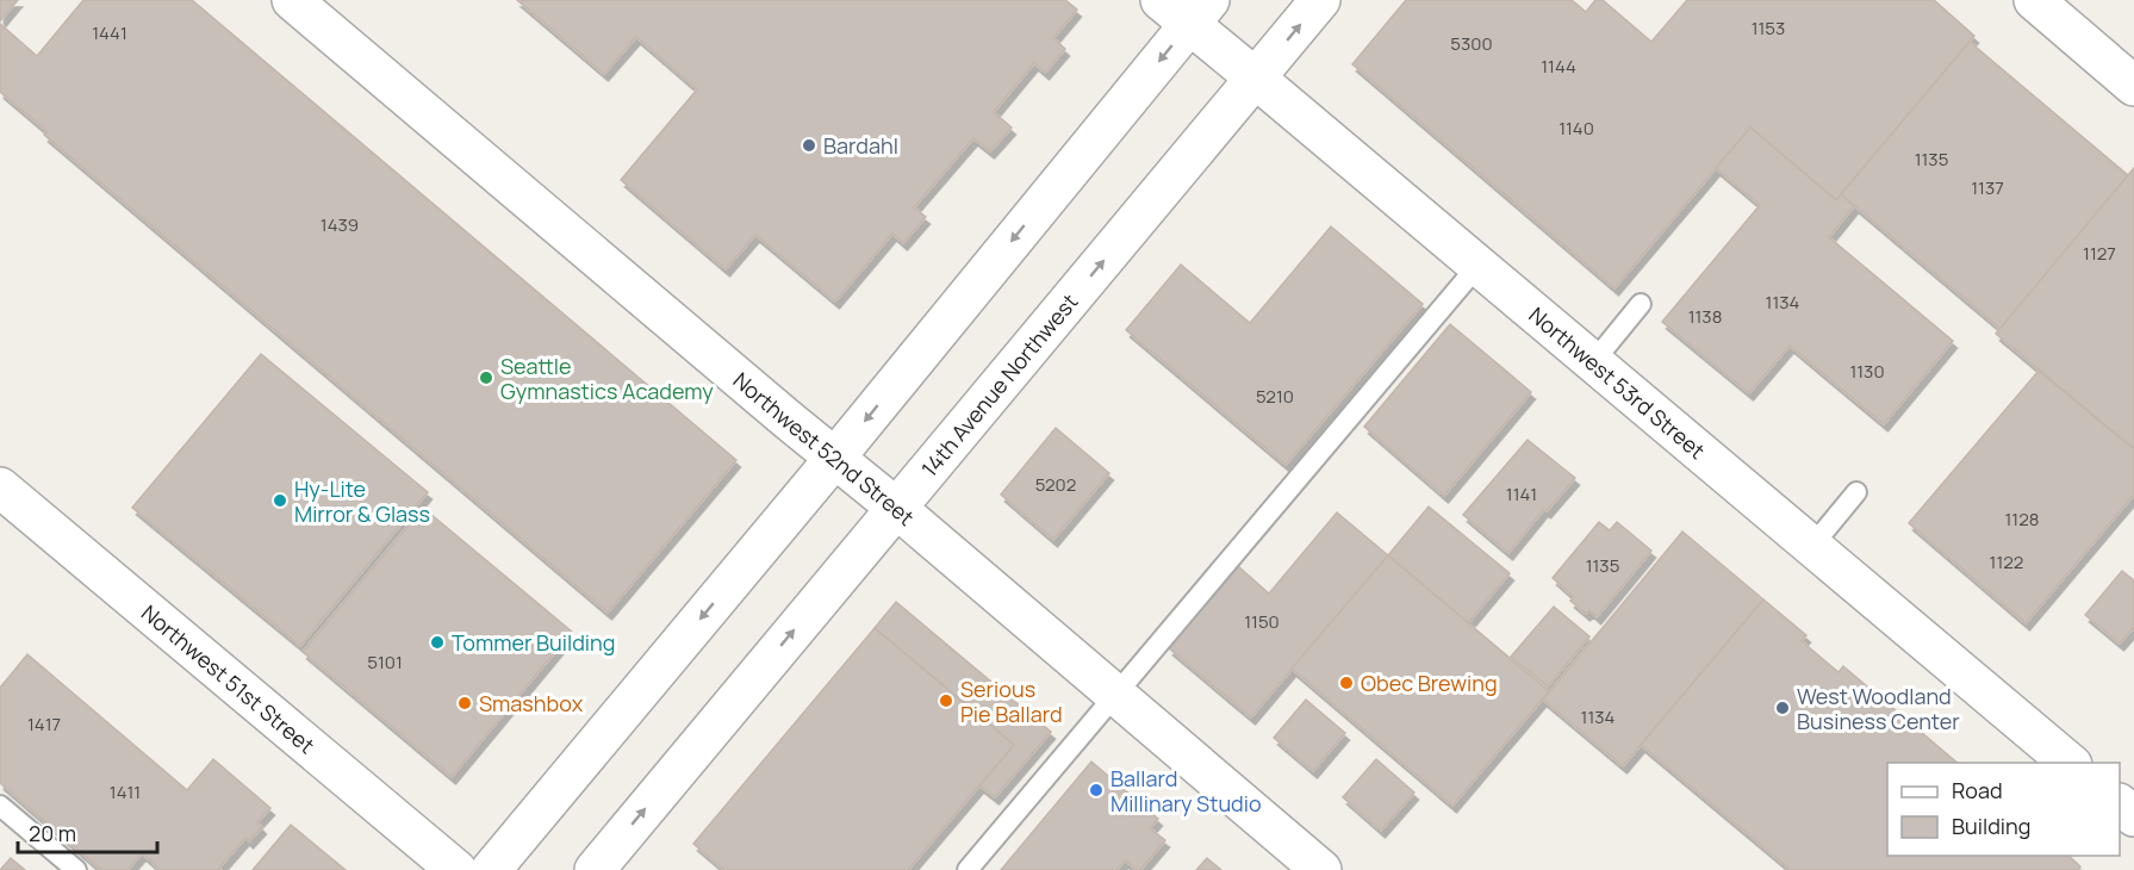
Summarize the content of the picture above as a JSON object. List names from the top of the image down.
{
  "streets": {
    "street": [
      "Northwest 53rd Street",
      "14th Avenue Northwest",
      "Northwest 52nd Street",
      "Northwest 51st Street"
    ]
  },
  "crossings": [
    ["Northwest 53rd Street", "14th Avenue Northwest"],
    ["14th Avenue Northwest", "Northwest 52nd Street"]
  ],
  "places": [
    "Bardahl",
    "Seattle Gymnastics Academy",
    "Hy-Lite Mirror & Glass",
    "Tommer Building",
    "Obec Brewing",
    "Serious Pie Ballard",
    "Smashbox",
    "West Woodland Business Center",
    "Ballard Millinary Studio"
  ],
  "house_numbers": [
    "1153",
    "1441",
    "5300",
    "1144",
    "1140",
    "1135",
    "1137",
    "1439",
    "1127",
    "1134",
    "1138",
    "1130",
    "5210",
    "5202",
    "1141",
    "1128",
    "1122",
    "1135",
    "1150",
    "5101",
    "1134",
    "1417",
    "1411"
  ],
  "legend": ["Road", "Building"],
  "scale_bar": "20 m"
}
